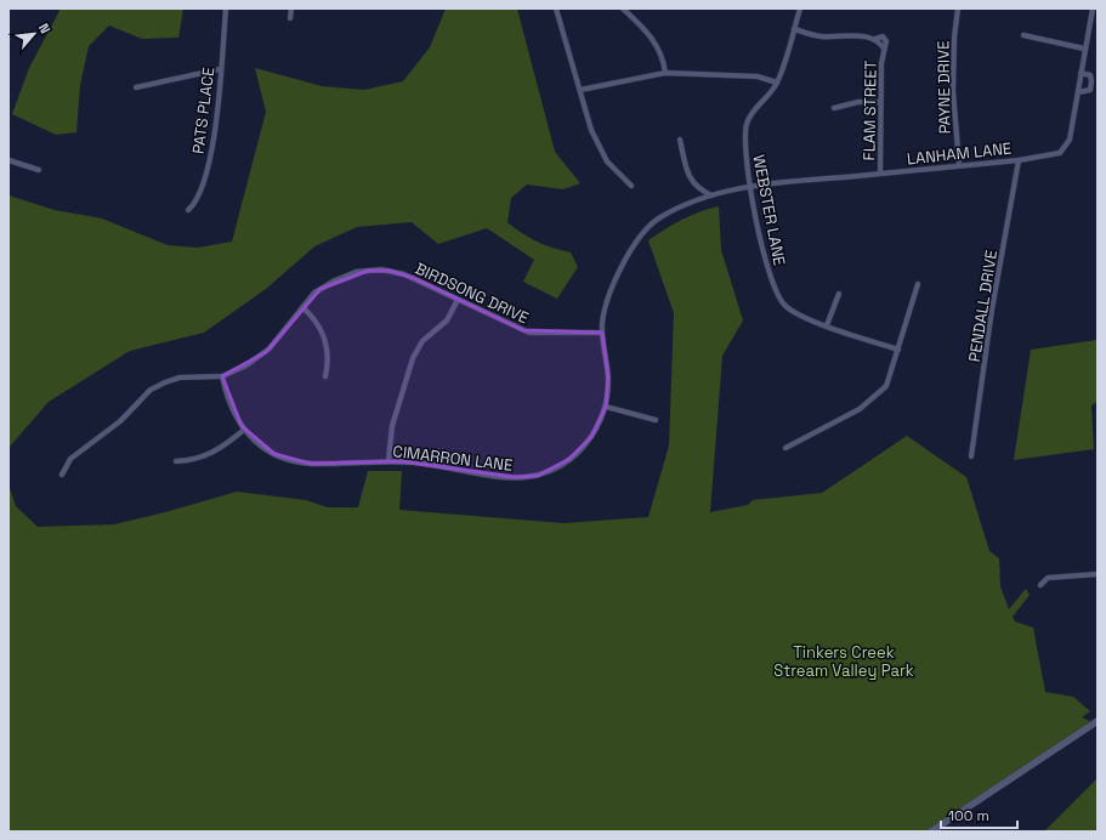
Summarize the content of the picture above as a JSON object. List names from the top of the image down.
{
  "streets": {
    "street": [
      "PAYNE DRIVE",
      "PATS PLACE",
      "FLAM STREET",
      "LANHAM LANE",
      "WEBSTER LANE",
      "BIRDSONG DRIVE",
      "PENDALL DRIVE",
      "CIMARRON LANE"
    ]
  },
  "crossings": [
    ["PAYNE DRIVE", "LANHAM LANE"],
    ["FLAM STREET", "LANHAM LANE"],
    ["FLAM STREET", "WEBSTER LANE"],
    ["LANHAM LANE", "WEBSTER LANE"],
    ["LANHAM LANE", "PENDALL DRIVE"],
    ["LANHAM LANE", "CIMARRON LANE"],
    ["BIRDSONG DRIVE", "CIMARRON LANE"]
  ],
  "parks": ["Tinkers Creek Stream Valley Park"],
  "scale_bar": "100 m",
  "north": "top right"
}
